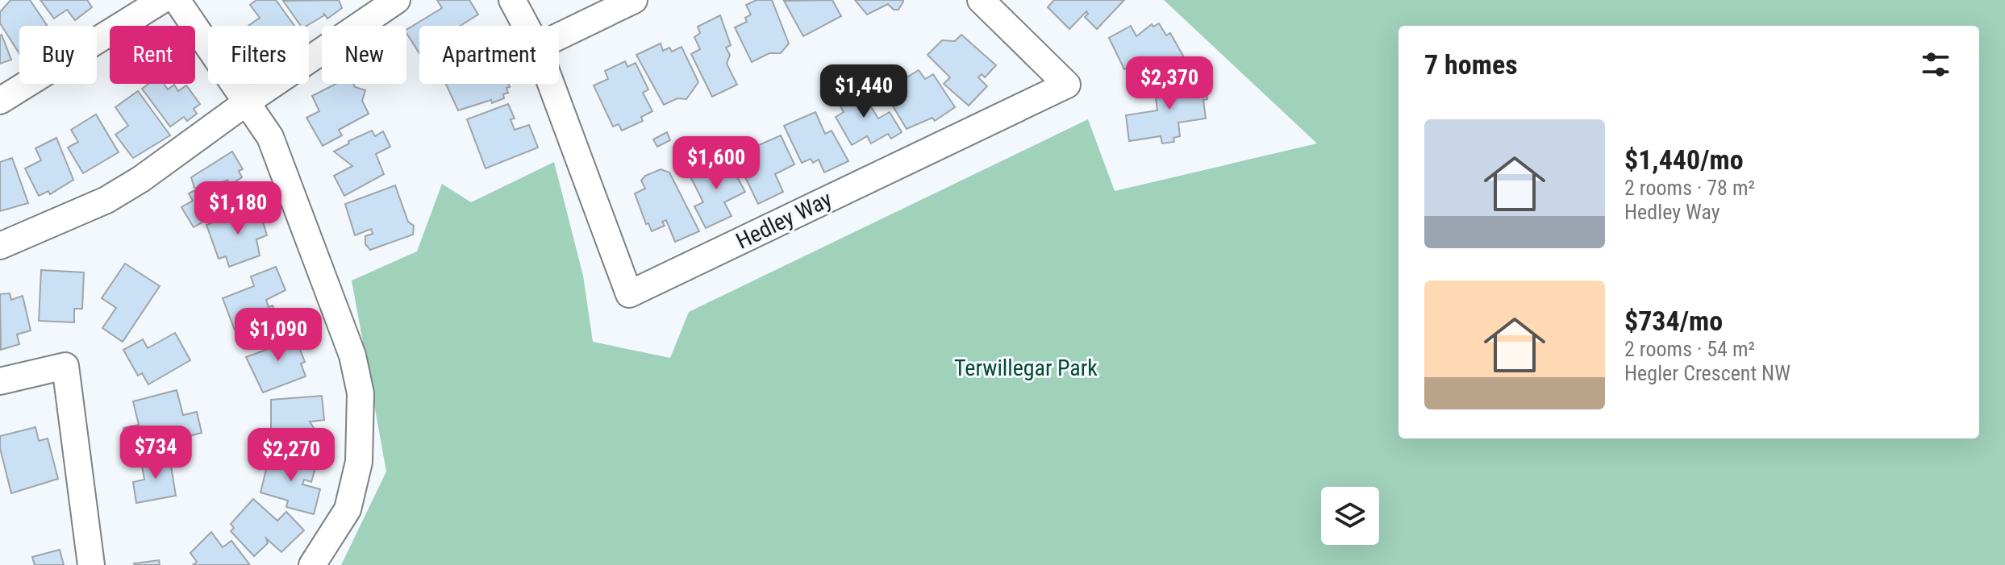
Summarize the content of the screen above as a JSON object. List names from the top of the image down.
{
  "streets": {
    "street": ["Hedley Way"]
  },
  "parks": ["Terwillegar Park"],
  "page": {
    "chip": [
      "Buy",
      "Rent",
      "Filters",
      "New",
      "Apartment"
    ],
    "heading": "7 homes",
    "price": [
      "$2,370",
      "$1,440",
      "$1,600",
      "$1,180",
      "$1,090",
      "$734",
      "$2,270"
    ],
    "list": [
      {
        "name": "$1,440/mo",
        "note": "2 rooms · 78 m² · Hedley Way"
      },
      {
        "name": "$734/mo",
        "note": "2 rooms · 54 m² · Hegler Crescent NW"
      }
    ]
  }
}
